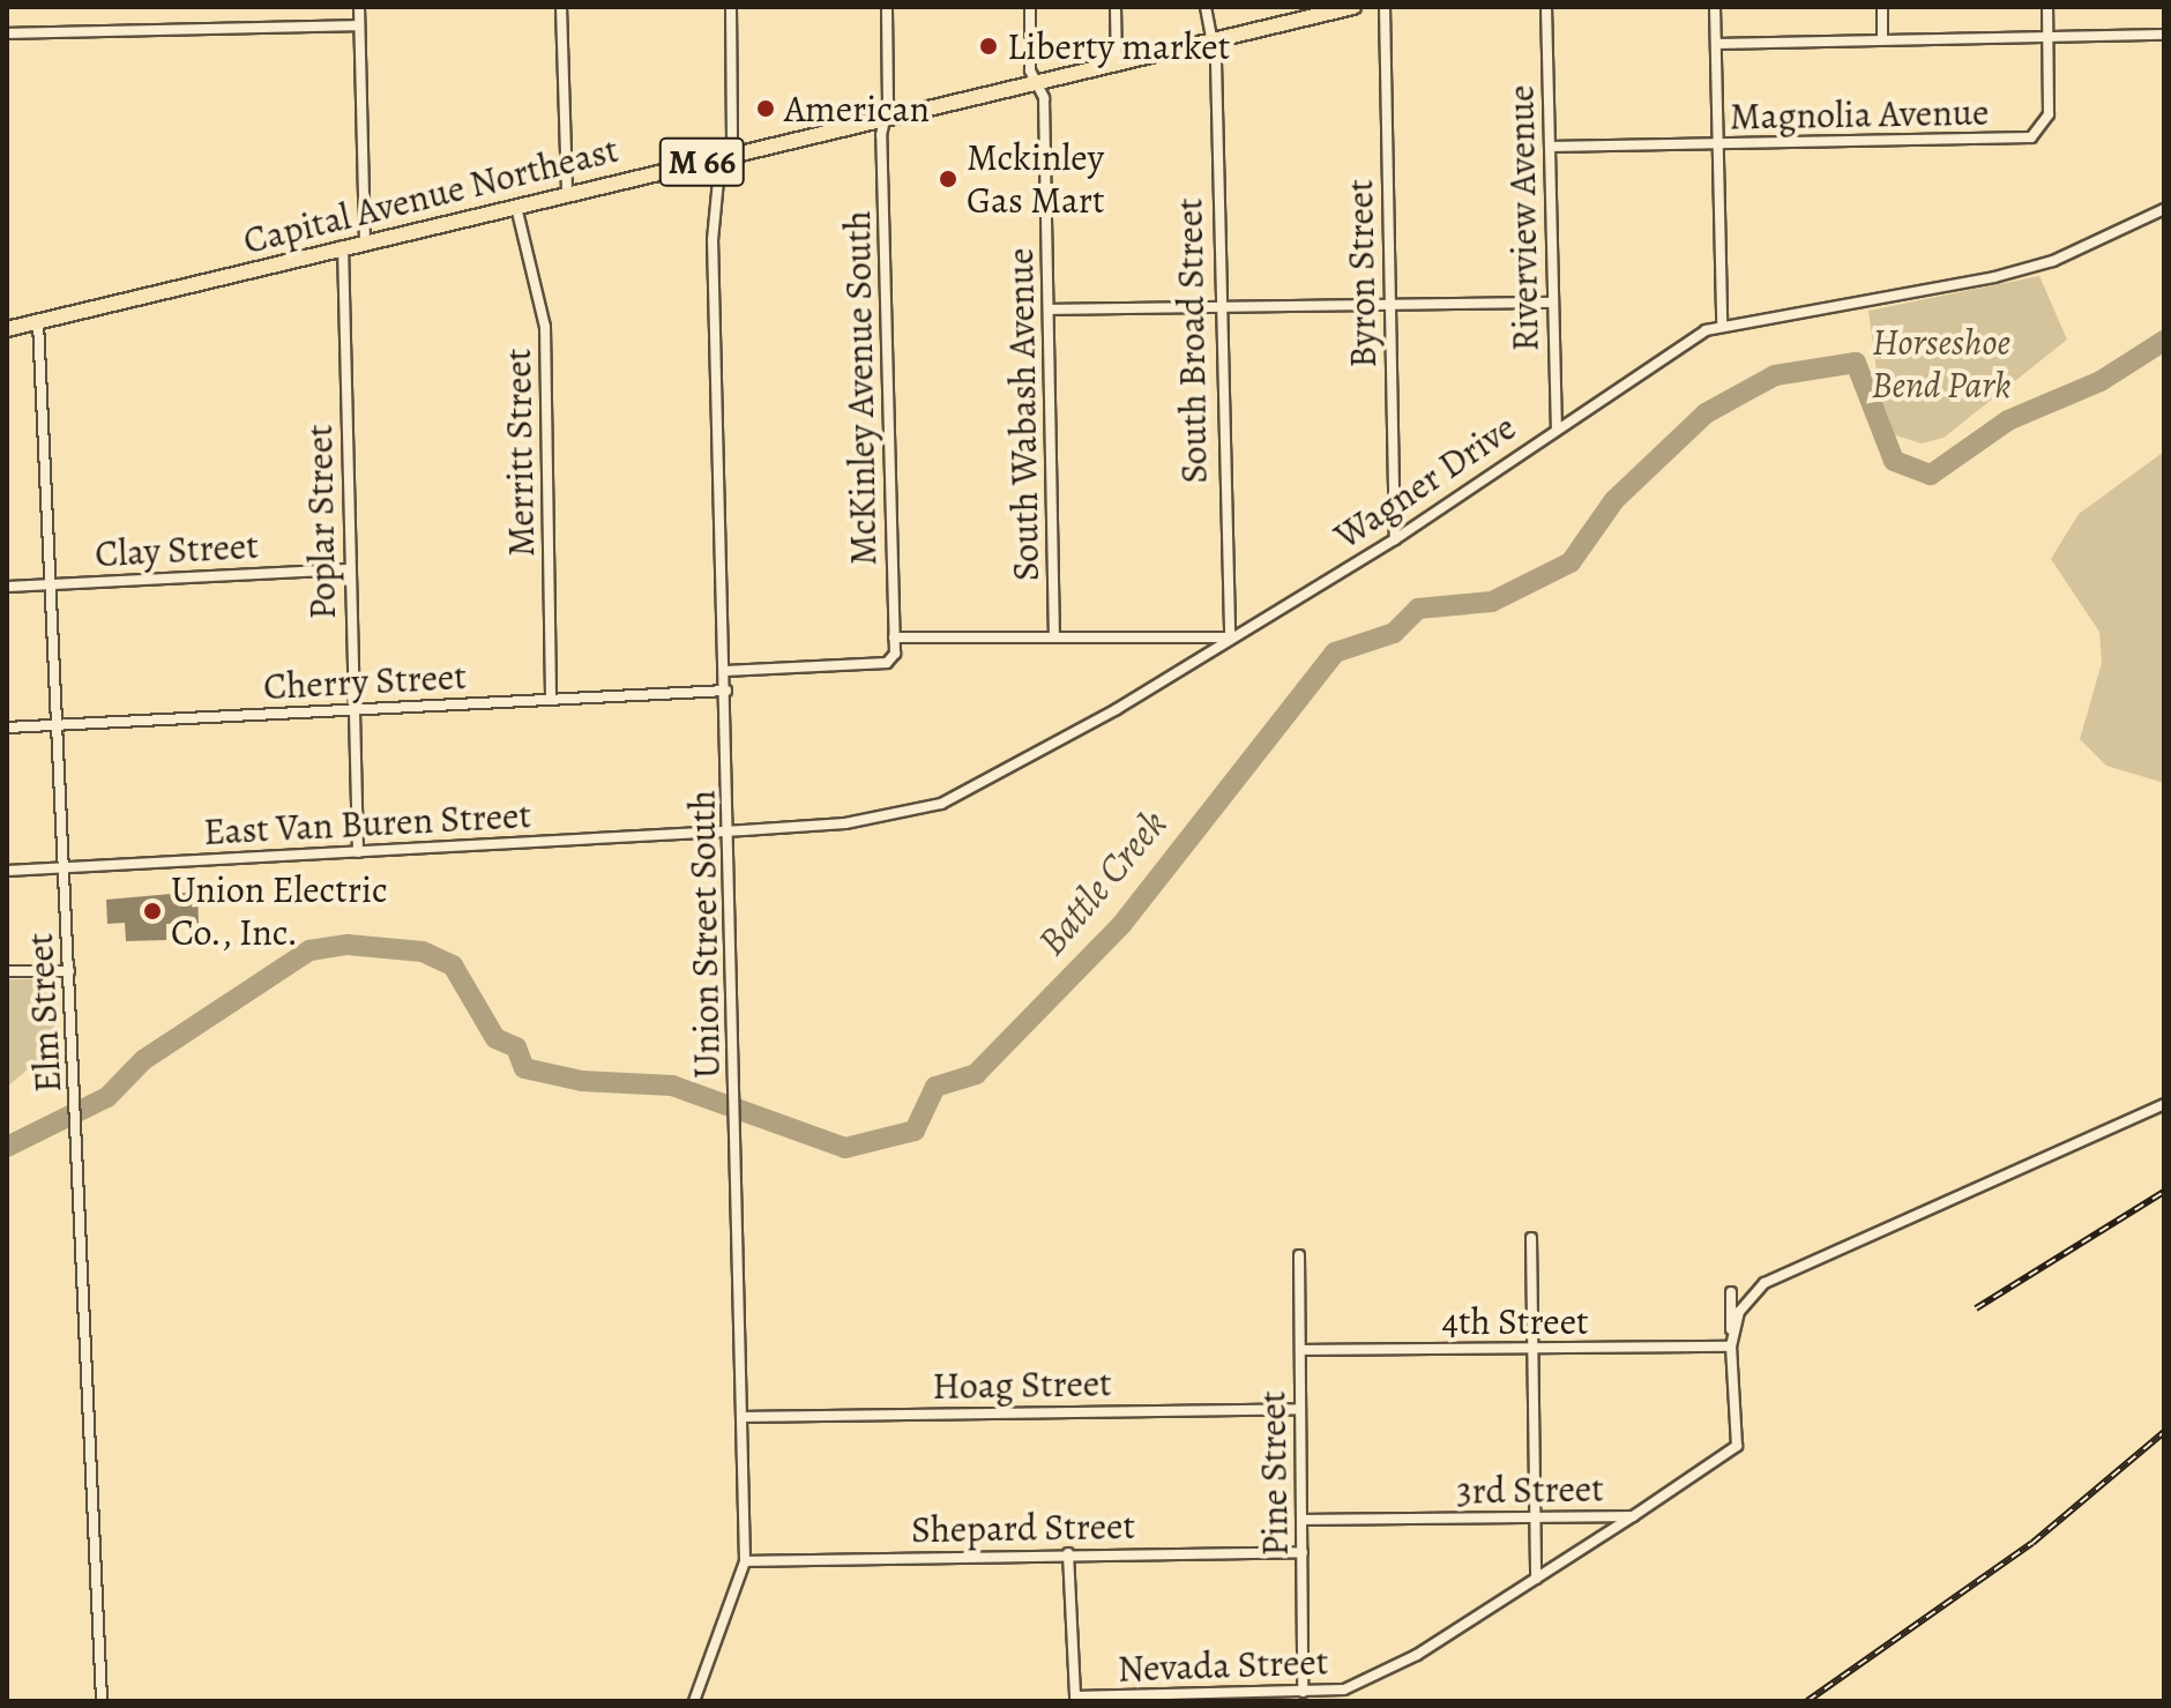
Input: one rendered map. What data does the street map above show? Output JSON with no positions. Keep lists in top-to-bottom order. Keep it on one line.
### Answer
{"streets":{"main road":["M 66","Capital Avenue Northeast"],"street":["Magnolia Avenue","Riverview Avenue","Byron Street","South Broad Street","McKinley Avenue South","South Wabash Avenue","Merritt Street","Wagner Drive","Poplar Street","Clay Street","Cherry Street","East Van Buren Street","Union Street South","Elm Street","4th Street","Hoag Street","Pine Street","3rd Street","Shepard Street","Nevada Street"]},"crossings":[["Magnolia Avenue","Riverview Avenue"],["Capital Avenue Northeast","South Broad Street"],["Capital Avenue Northeast","McKinley Avenue South"],["Capital Avenue Northeast","South Wabash Avenue"],["Capital Avenue Northeast","Merritt Street"],["Capital Avenue Northeast","Poplar Street"],["Capital Avenue Northeast","Union Street South"],["Capital Avenue Northeast","Elm Street"],["Riverview Avenue","Wagner Drive"],["Byron Street","Wagner Drive"],["South Broad Street","Wagner Drive"],["McKinley Avenue South","Union Street South"],["Merritt Street","Cherry Street"],["Wagner Drive","East Van Buren Street"],["Wagner Drive","Union Street South"],["Poplar Street","Clay Street"],["Poplar Street","Cherry Street"],["Poplar Street","East Van Buren Street"],["Clay Street","Elm Street"],["Cherry Street","Union Street South"],["Cherry Street","Elm Street"],["East Van Buren Street","Union Street South"],["East Van Buren Street","Elm Street"],["Union Street South","Hoag Street"],["Union Street South","Shepard Street"],["4th Street","Pine Street"],["4th Street","3rd Street"],["Hoag Street","Pine Street"],["Pine Street","3rd Street"],["Pine Street","Shepard Street"],["Pine Street","Nevada Street"],["3rd Street","Nevada Street"],["Shepard Street","Nevada Street"]],"water":["Battle Creek"],"parks":["Horseshoe Bend Park"],"places":["Liberty market","American","Mckinley Gas Mart","Union Electric Co., Inc."]}
